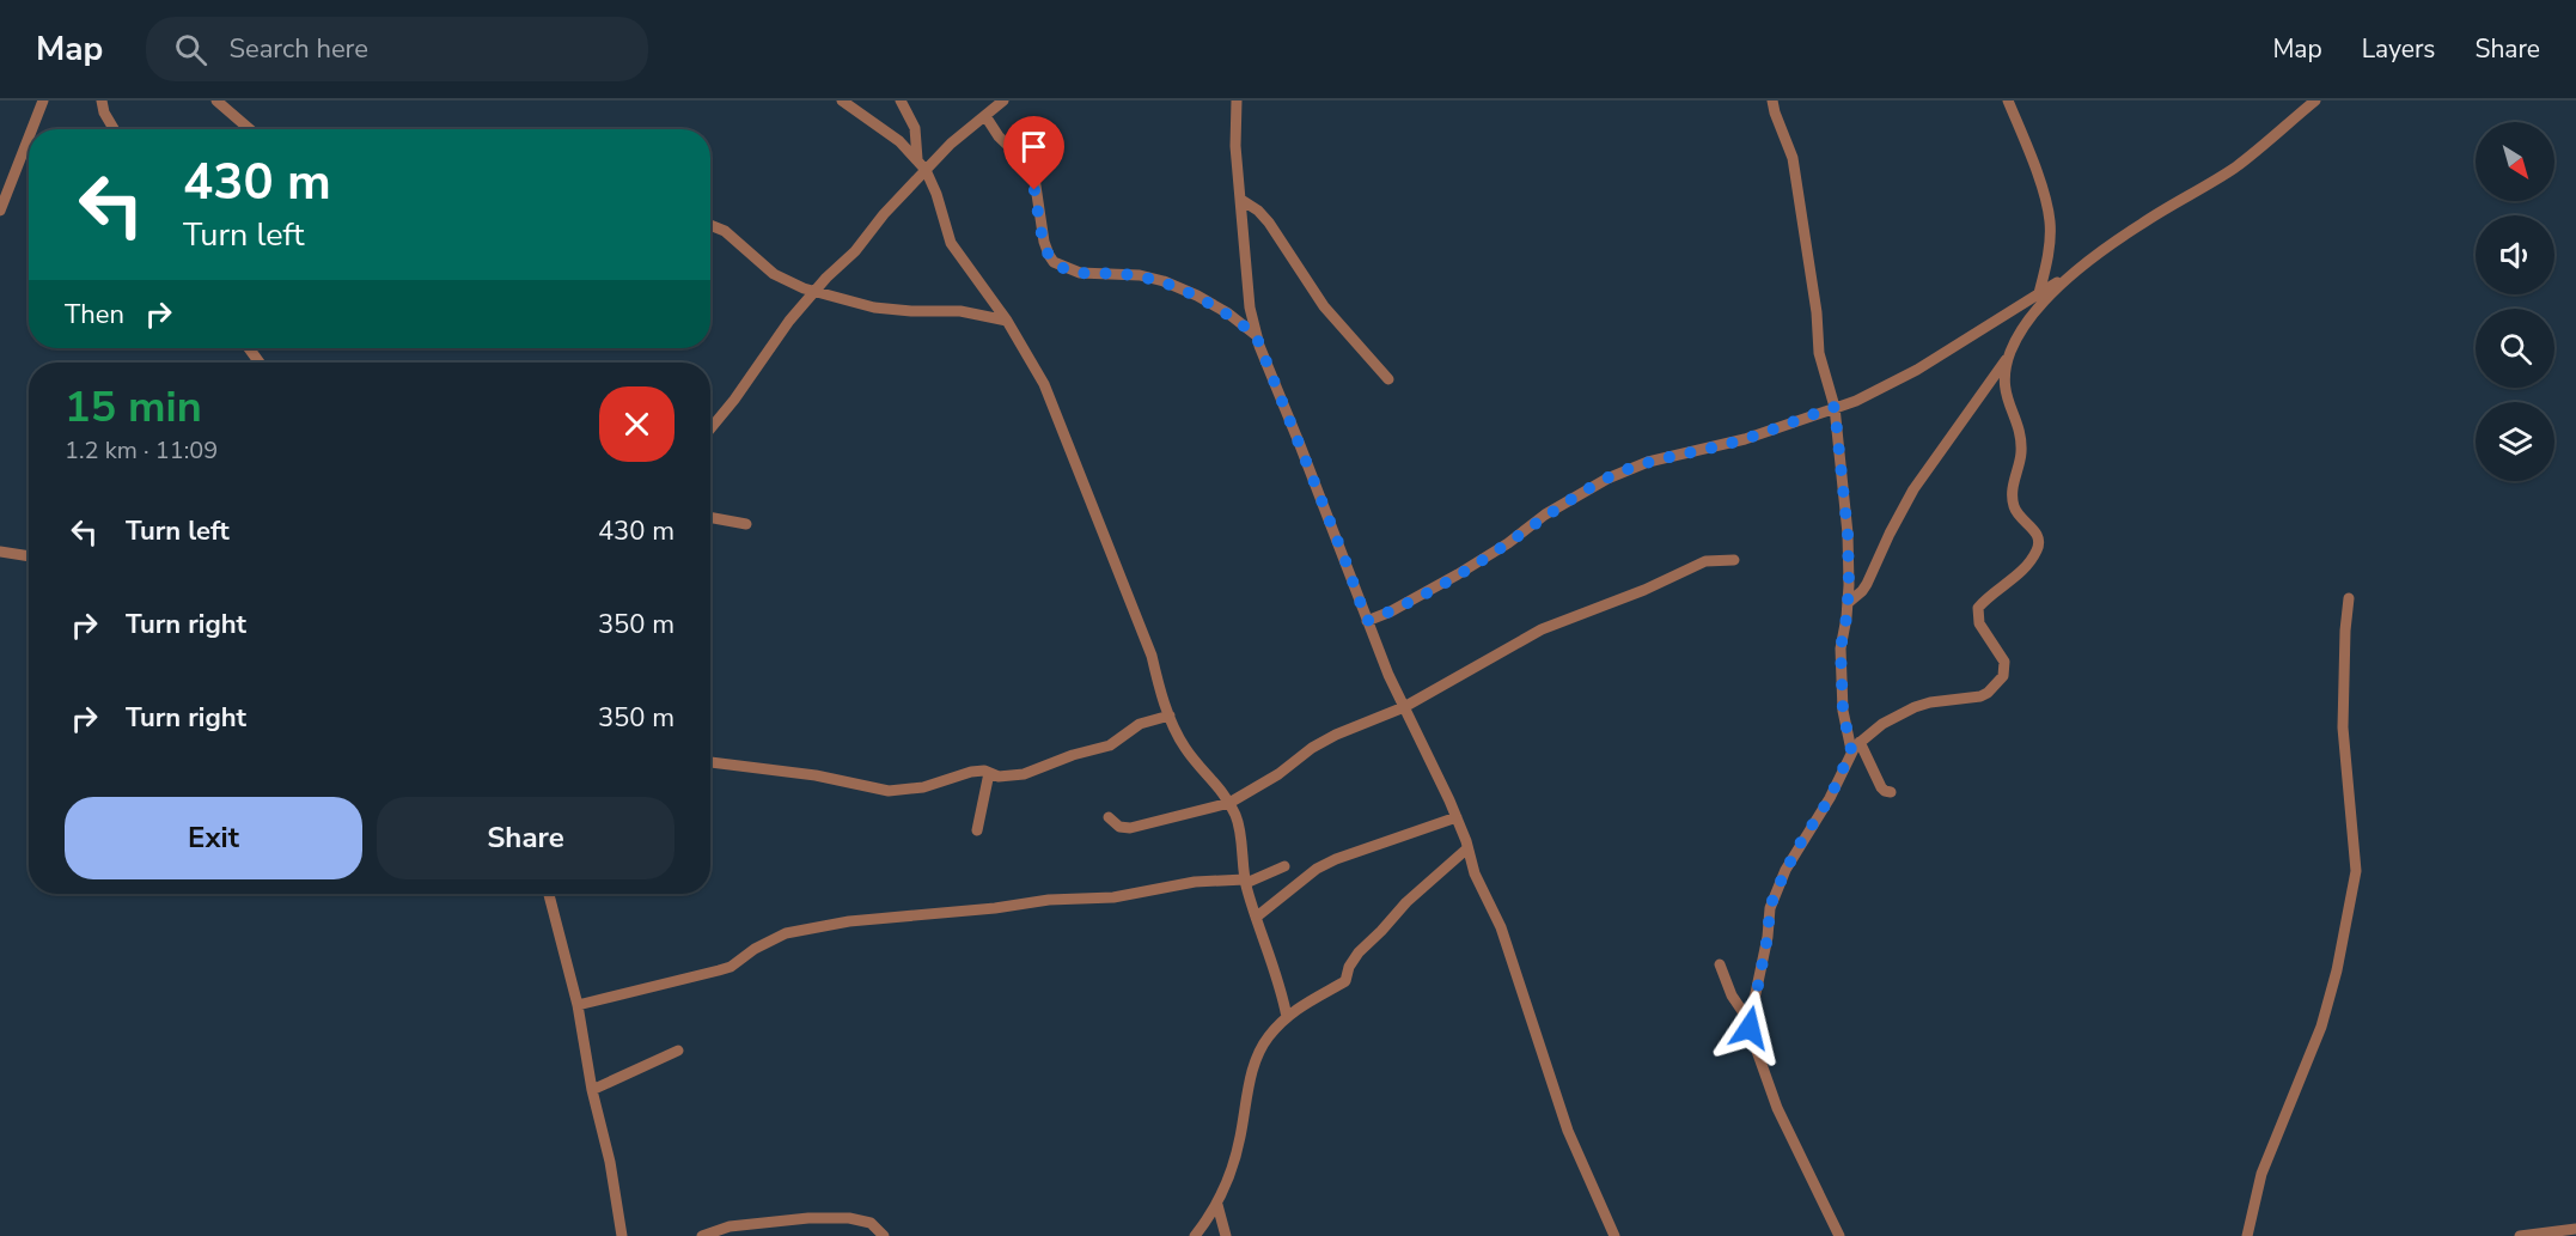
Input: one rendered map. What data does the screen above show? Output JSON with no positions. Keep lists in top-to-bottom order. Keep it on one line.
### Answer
{"north":"bottom right","page":{"header":"Map","search":"Search here","nav":["Map","Layers","Share"],"turn":["430 m","Turn left"],"then":"Then","heading":["15 min","1.2 km · 11:09"],"list":[{"name":"Turn left","value":"430 m"},{"name":"Turn right","value":"350 m"},{"name":"Turn right","value":"350 m"}],"buttons":["Exit","Share"]}}
